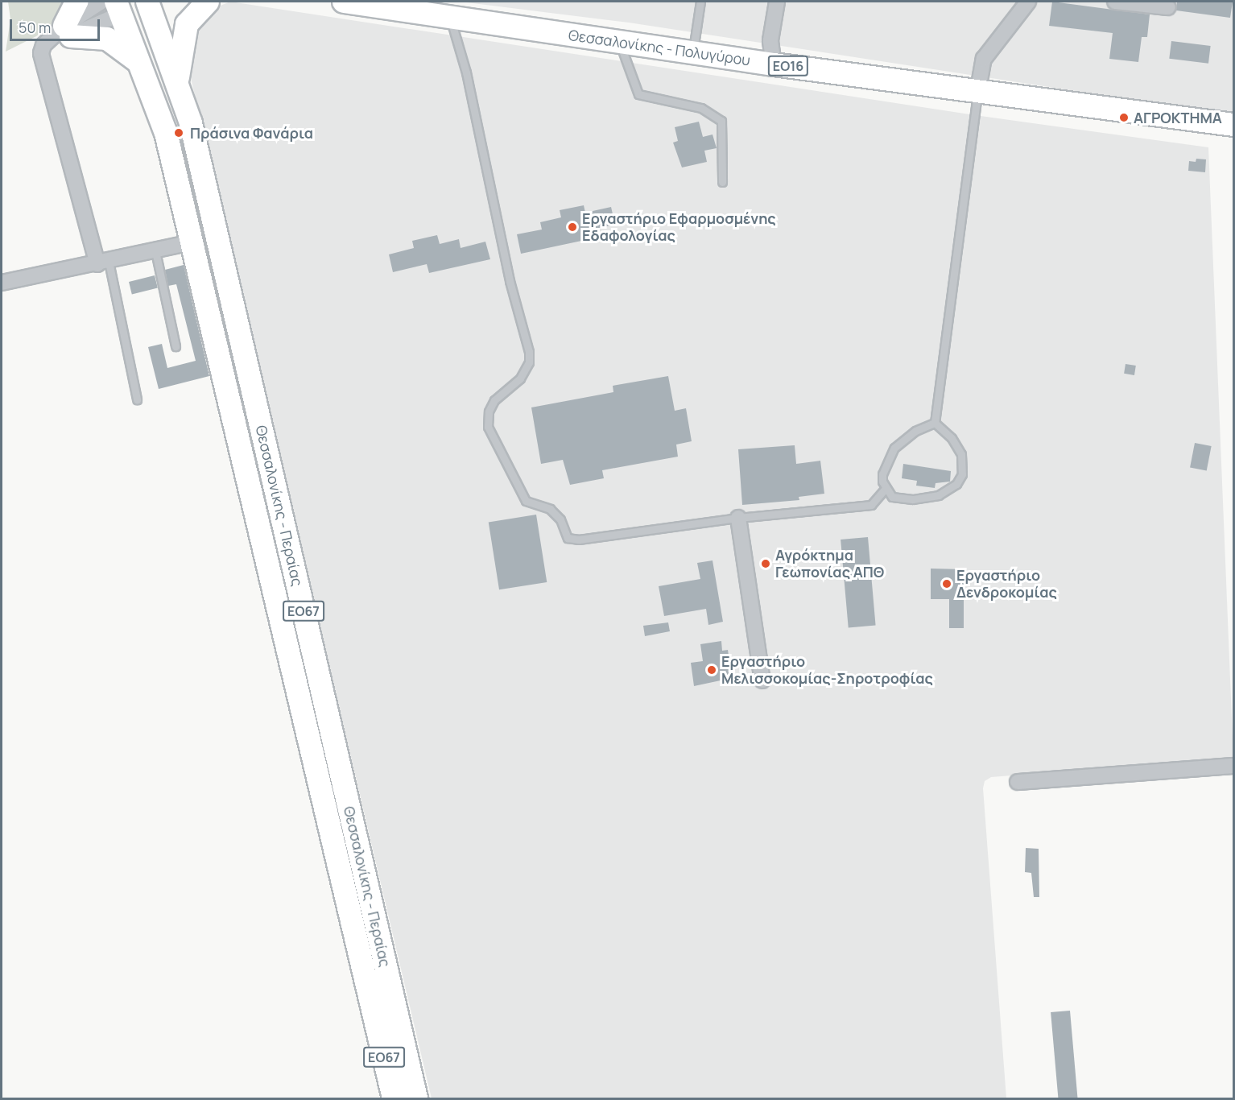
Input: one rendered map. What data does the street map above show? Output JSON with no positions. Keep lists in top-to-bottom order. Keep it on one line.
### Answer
{"streets":{"main road":["Θεσσαλονίκης - Πολυγύρου","ΕΟ16","Θεσσαλονίκης - Περαίας","ΕΟ67"]},"crossings":[["Θεσσαλονίκης - Περαίας","ΕΟ67"]],"places":["ΑΓΡΟΚΤΗΜΑ","Πράσινα Φανάρια","Εργαστήριο Εφαρμοσμένης Εδαφολογίας","Αγρόκτημα Γεωπονίας ΑΠΘ","Εργαστήριο Δενδροκομίας","Εργαστήριο Μελισσοκομίας-Σηροτροφίας"],"scale_bar":"50 m"}
